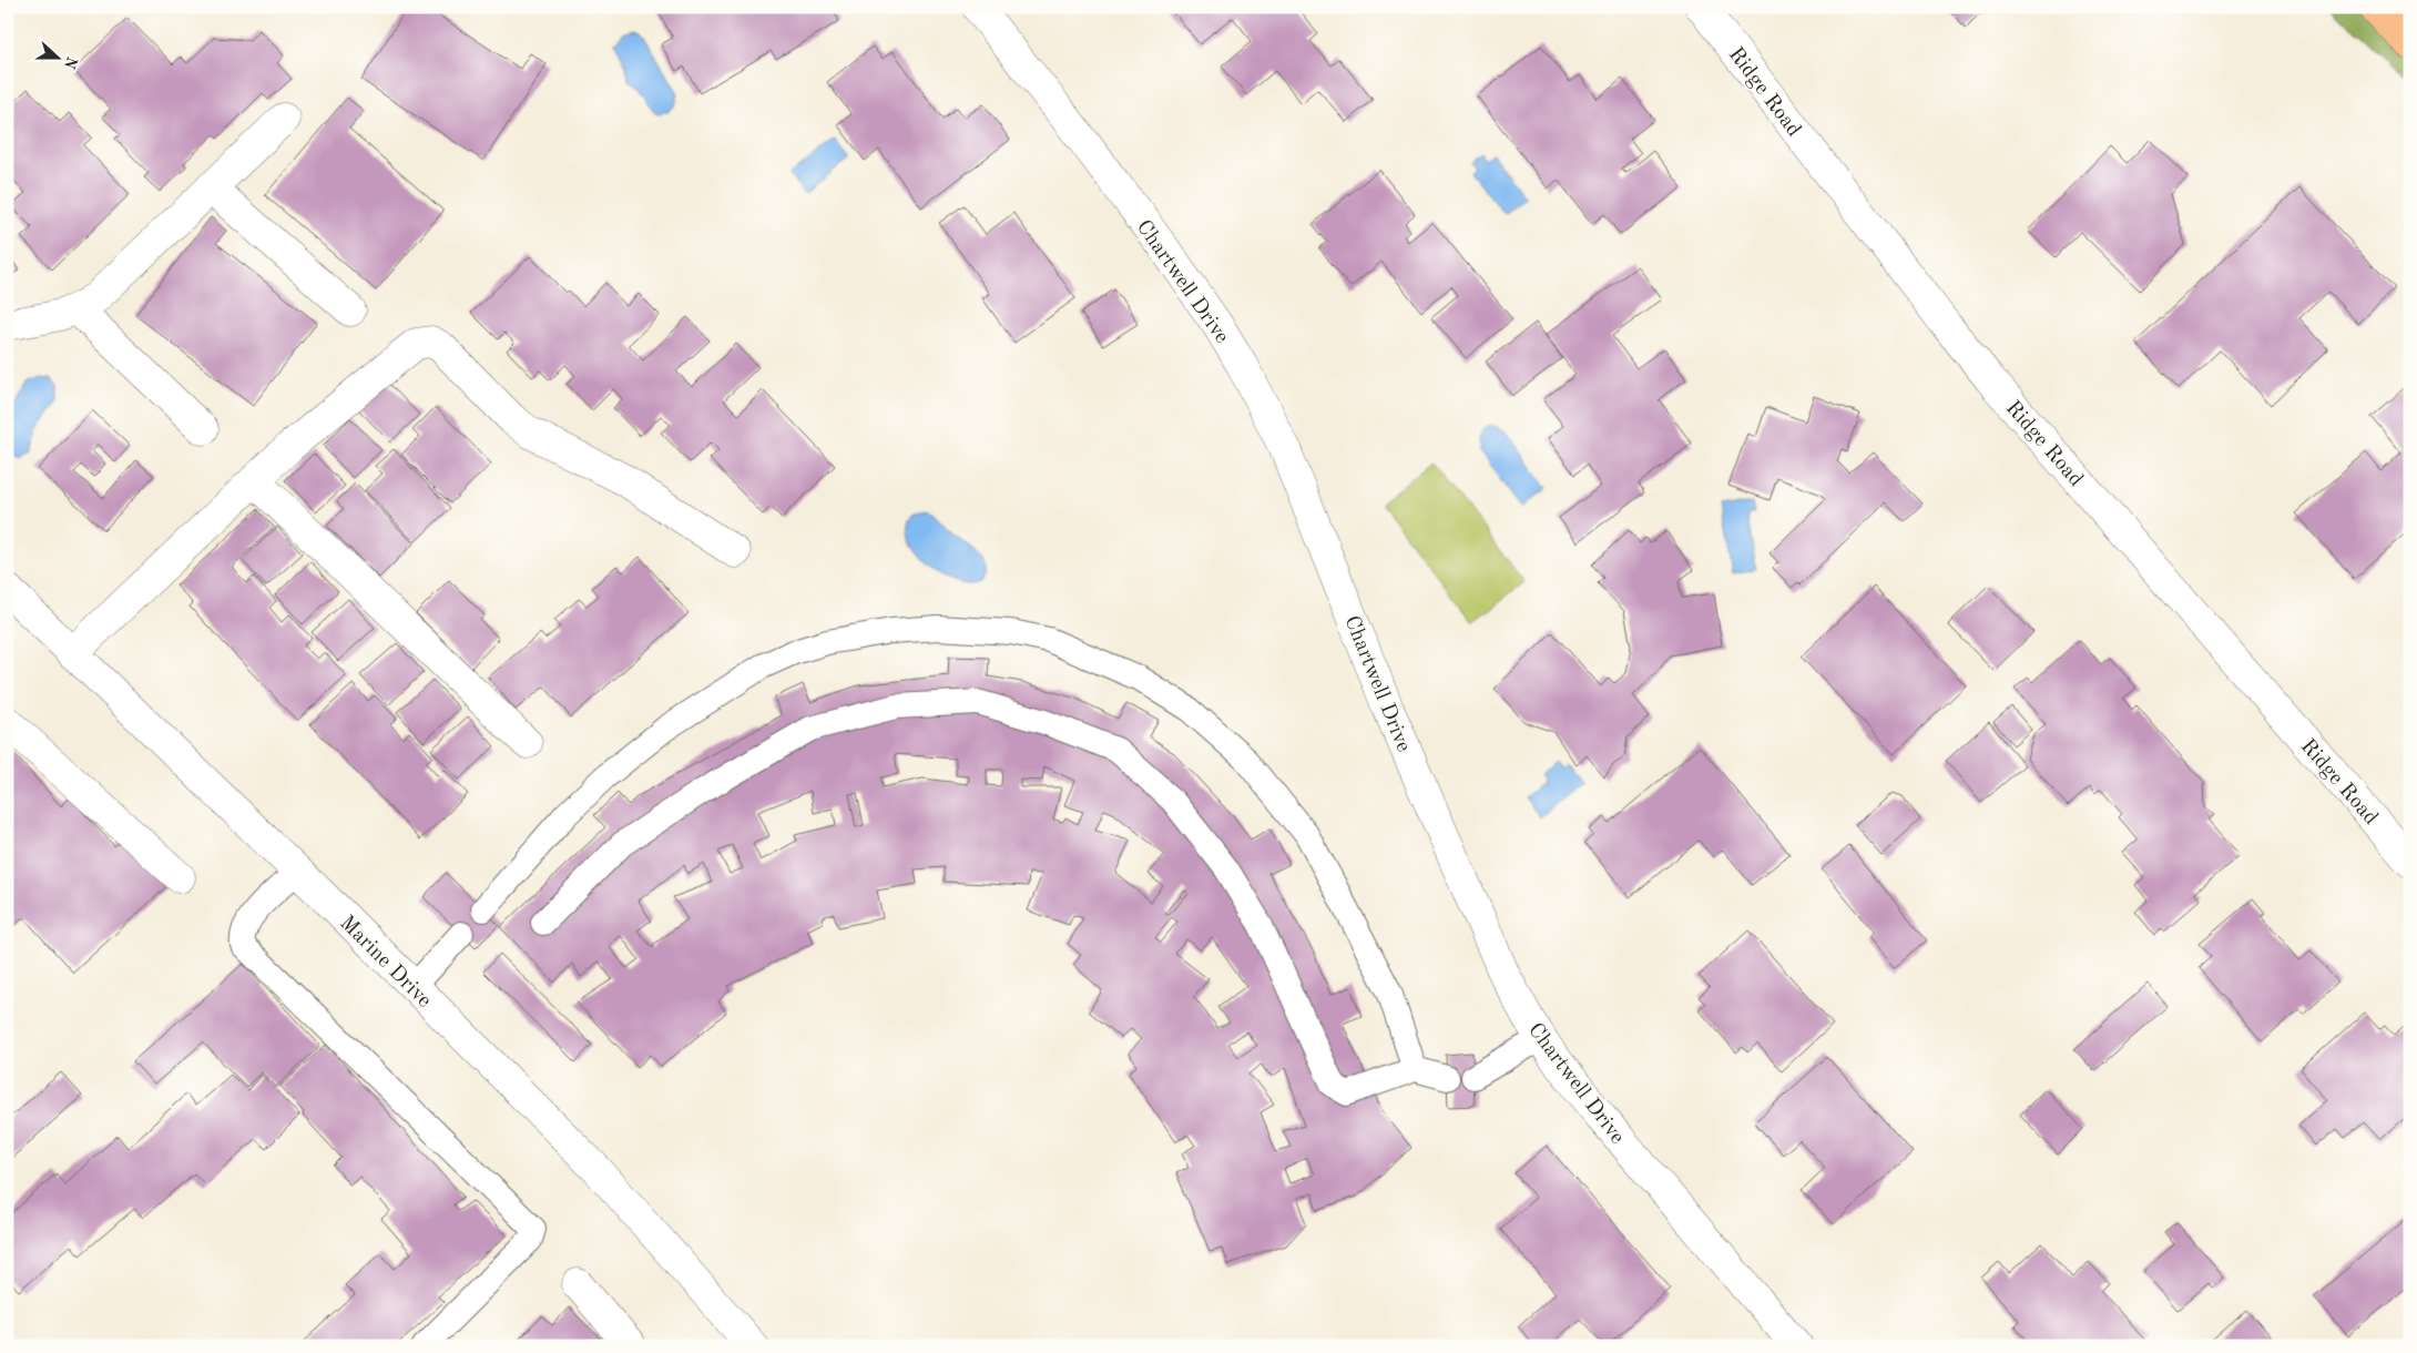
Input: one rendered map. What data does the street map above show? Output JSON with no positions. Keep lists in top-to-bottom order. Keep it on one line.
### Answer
{"streets":{"street":["Ridge Road","Chartwell Drive","Marine Drive"]},"north":"right"}
